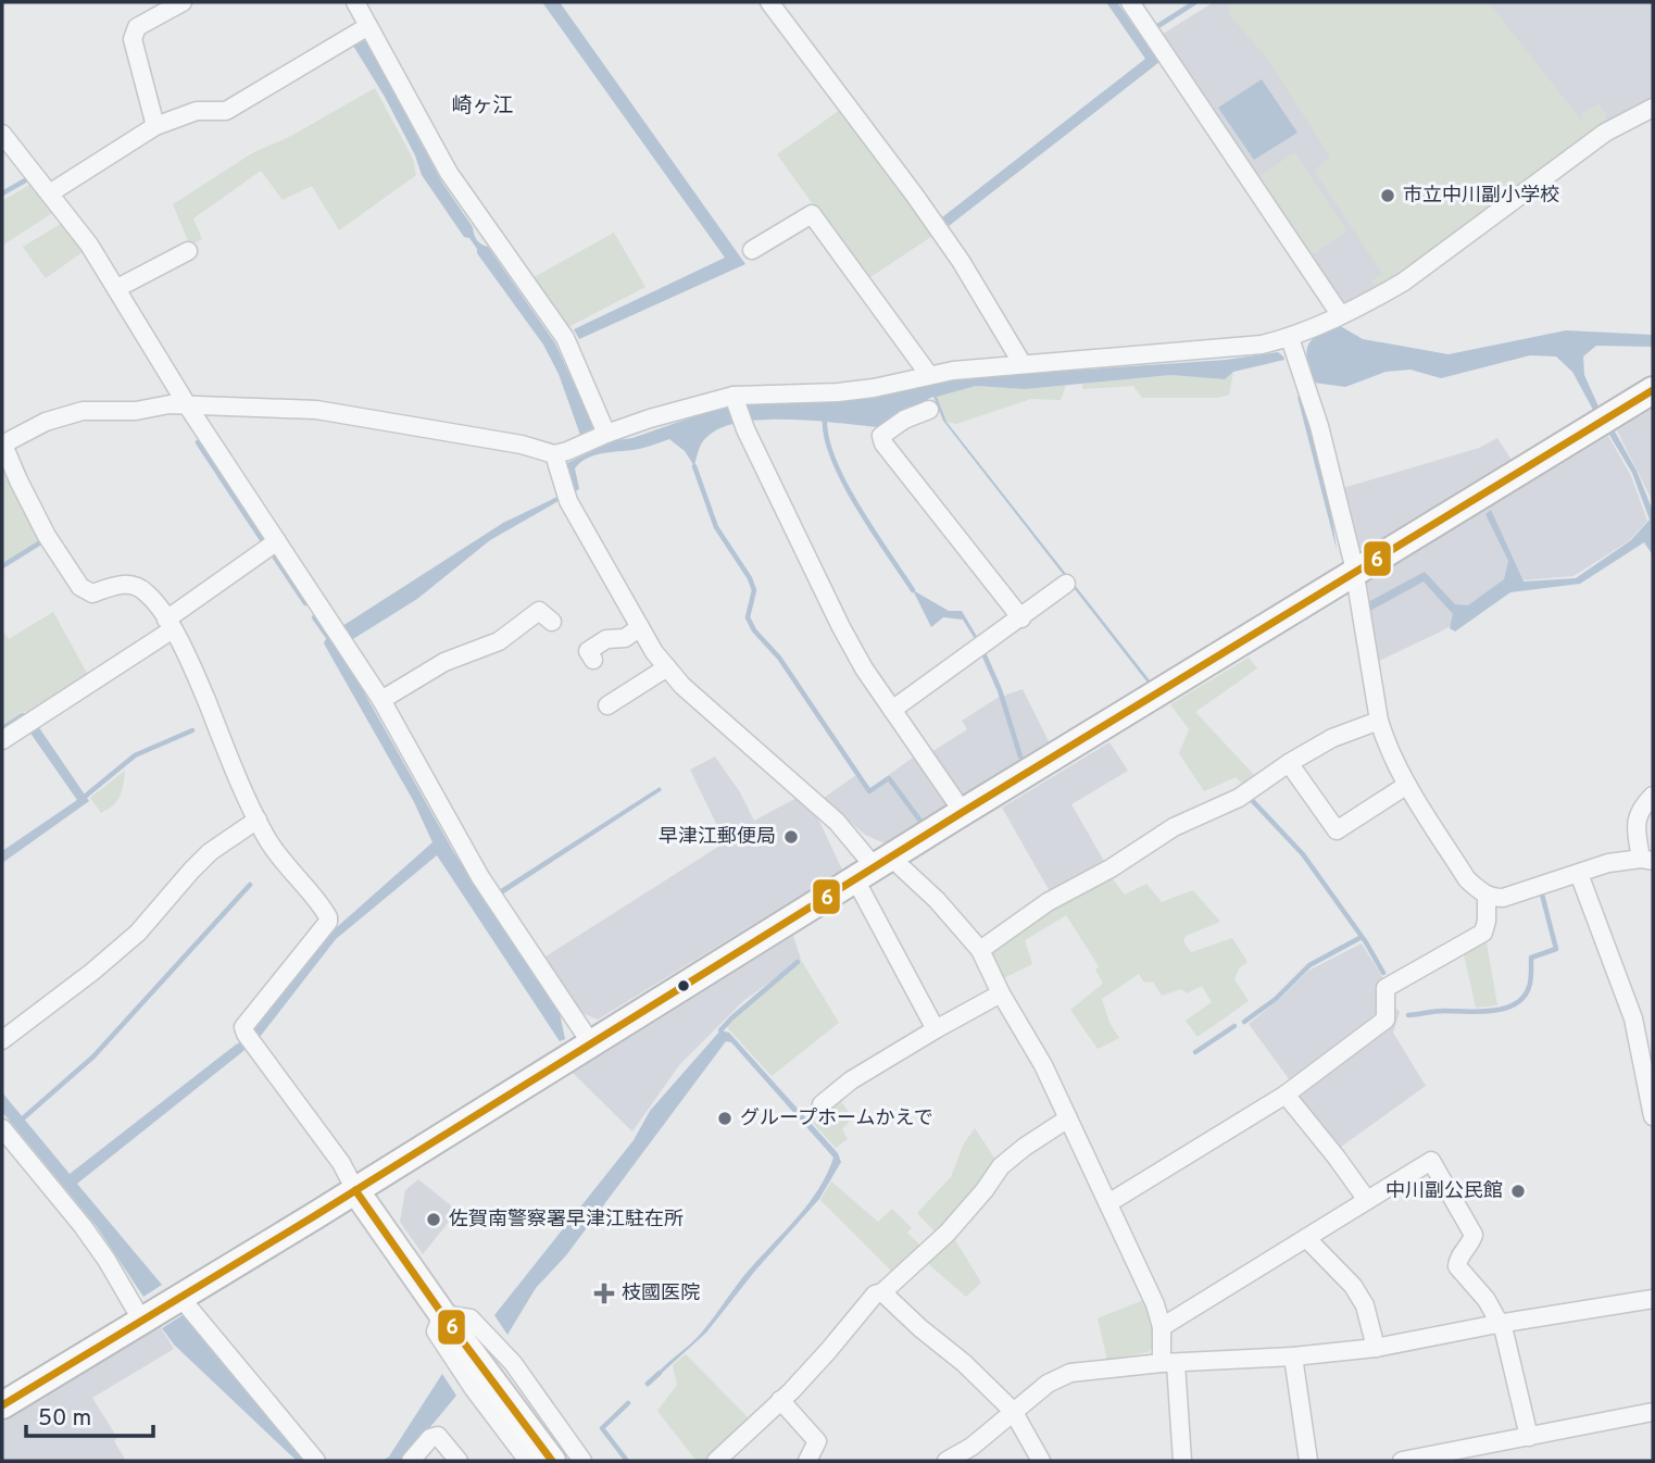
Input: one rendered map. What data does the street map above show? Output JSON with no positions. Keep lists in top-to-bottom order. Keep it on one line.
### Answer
{"districts":["崎ヶ江"],"places":{"other":["市立中川副小学校","早津江郵便局","グループホームかえで","中川副公民館","佐賀南警察署早津江駐在所"],"health":["枝國医院"]},"lines":["transit line 6"],"scale_bar":"50 m"}
